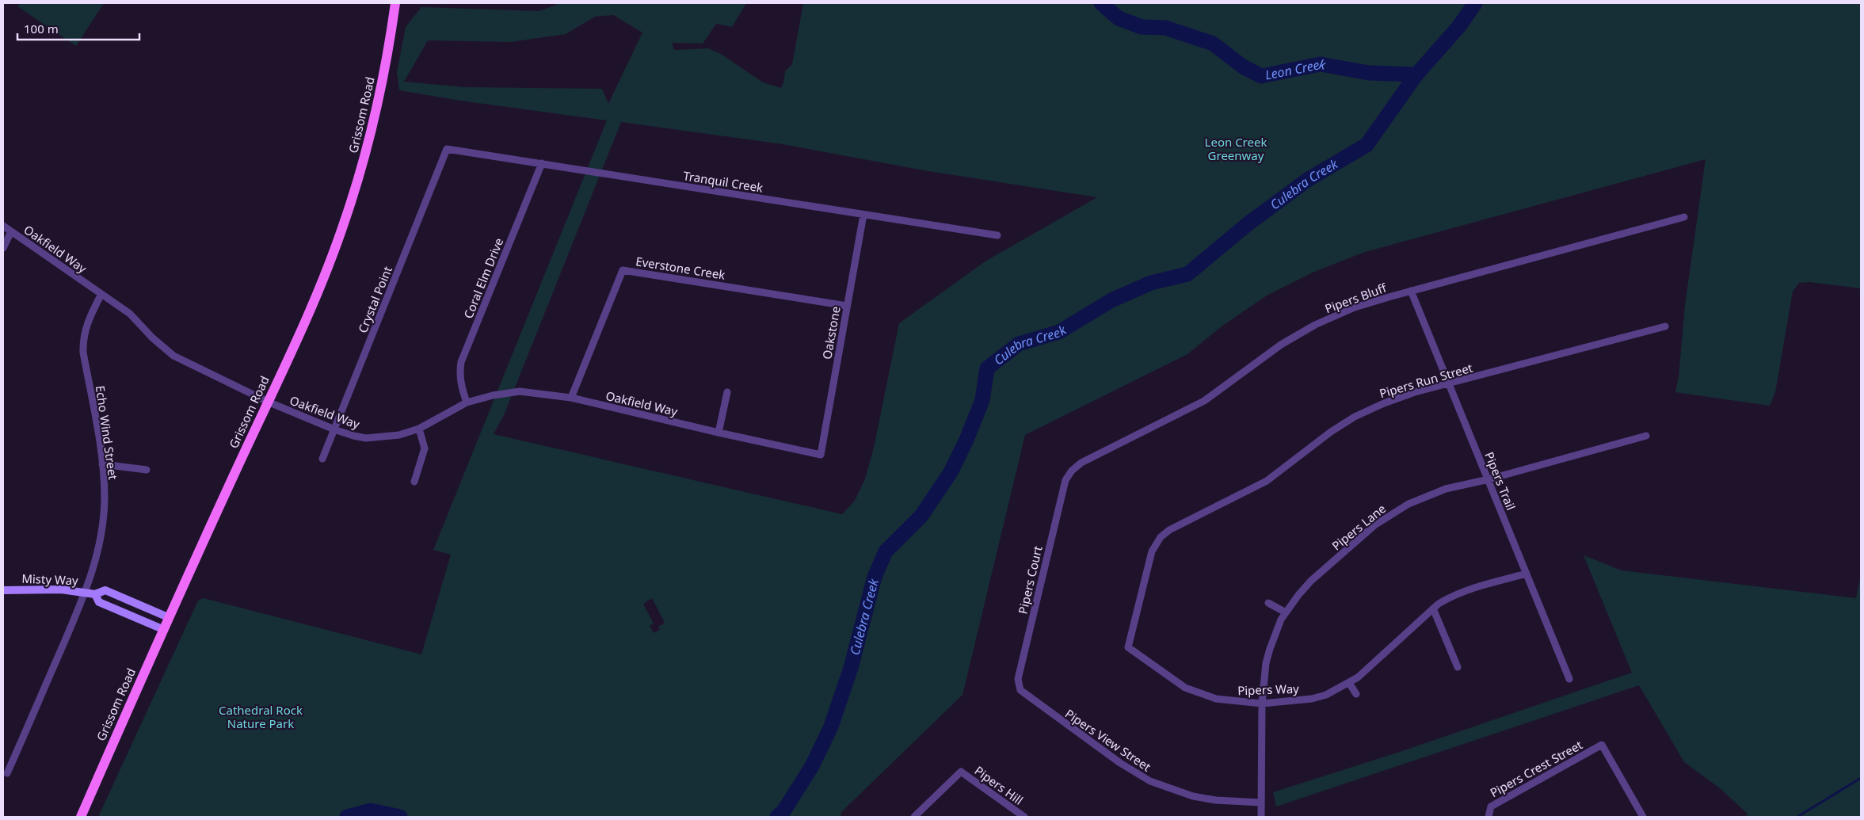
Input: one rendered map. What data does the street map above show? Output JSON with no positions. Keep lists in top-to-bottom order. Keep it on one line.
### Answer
{"streets":{"main road":["Grissom Road"],"street":["Tranquil Creek","Oakfield Way","Everstone Creek","Coral Elm Drive","Pipers Bluff","Crystal Point","Oakstone","Pipers Run Street","Echo Wind Street","Pipers Trail","Pipers Lane","Misty Way","Pipers Court","Pipers Way","Pipers View Street","Pipers Crest Street","Pipers Hill"]},"crossings":[["Grissom Road","Oakfield Way"],["Grissom Road","Misty Way"],["Tranquil Creek","Coral Elm Drive"],["Tranquil Creek","Crystal Point"],["Tranquil Creek","Oakstone"],["Oakfield Way","Everstone Creek"],["Oakfield Way","Coral Elm Drive"],["Oakfield Way","Crystal Point"],["Oakfield Way","Oakstone"],["Oakfield Way","Echo Wind Street"],["Everstone Creek","Oakstone"],["Pipers Bluff","Pipers Trail"],["Pipers Bluff","Pipers Court"],["Pipers Run Street","Pipers Trail"],["Pipers Run Street","Pipers Way"],["Echo Wind Street","Misty Way"],["Pipers Trail","Pipers Lane"],["Pipers Trail","Pipers Way"],["Pipers Lane","Pipers Way"],["Pipers Lane","Pipers View Street"],["Pipers Court","Pipers View Street"]],"water":["Leon Creek","Culebra Creek"],"parks":["Leon Creek Greenway","Cathedral Rock Nature Park"],"scale_bar":"100 m"}
